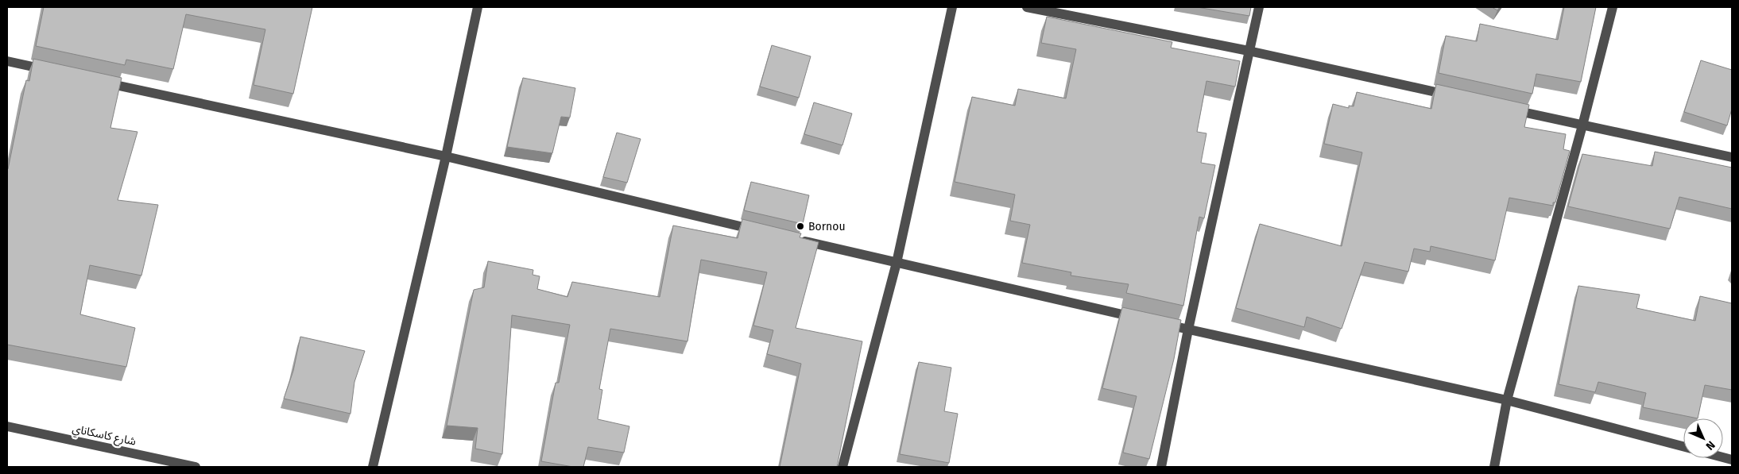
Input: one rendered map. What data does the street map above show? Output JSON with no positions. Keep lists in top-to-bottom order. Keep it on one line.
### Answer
{"streets":{"street":["شارع كاسكاناي"]},"places":["Bornou"],"north":"bottom right"}
